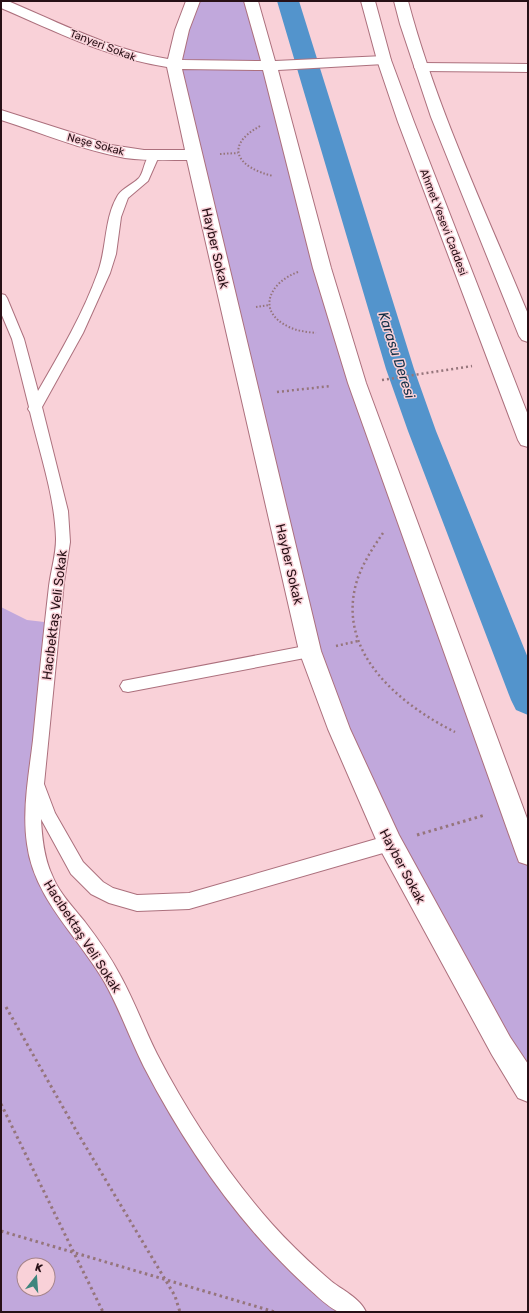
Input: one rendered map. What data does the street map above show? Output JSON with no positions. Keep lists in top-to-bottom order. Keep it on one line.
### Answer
{"streets":{"main road":["Tanyeri Sokak","Neşe Sokak","Ahmet Yesevi Caddesi","Hayber Sokak"],"lane":["Hacıbektaş Veli Sokak"]},"crossings":[["Tanyeri Sokak","Ahmet Yesevi Caddesi"],["Tanyeri Sokak","Hayber Sokak"],["Neşe Sokak","Hayber Sokak"]],"water":["Karasu Deresi"],"north":"top"}
